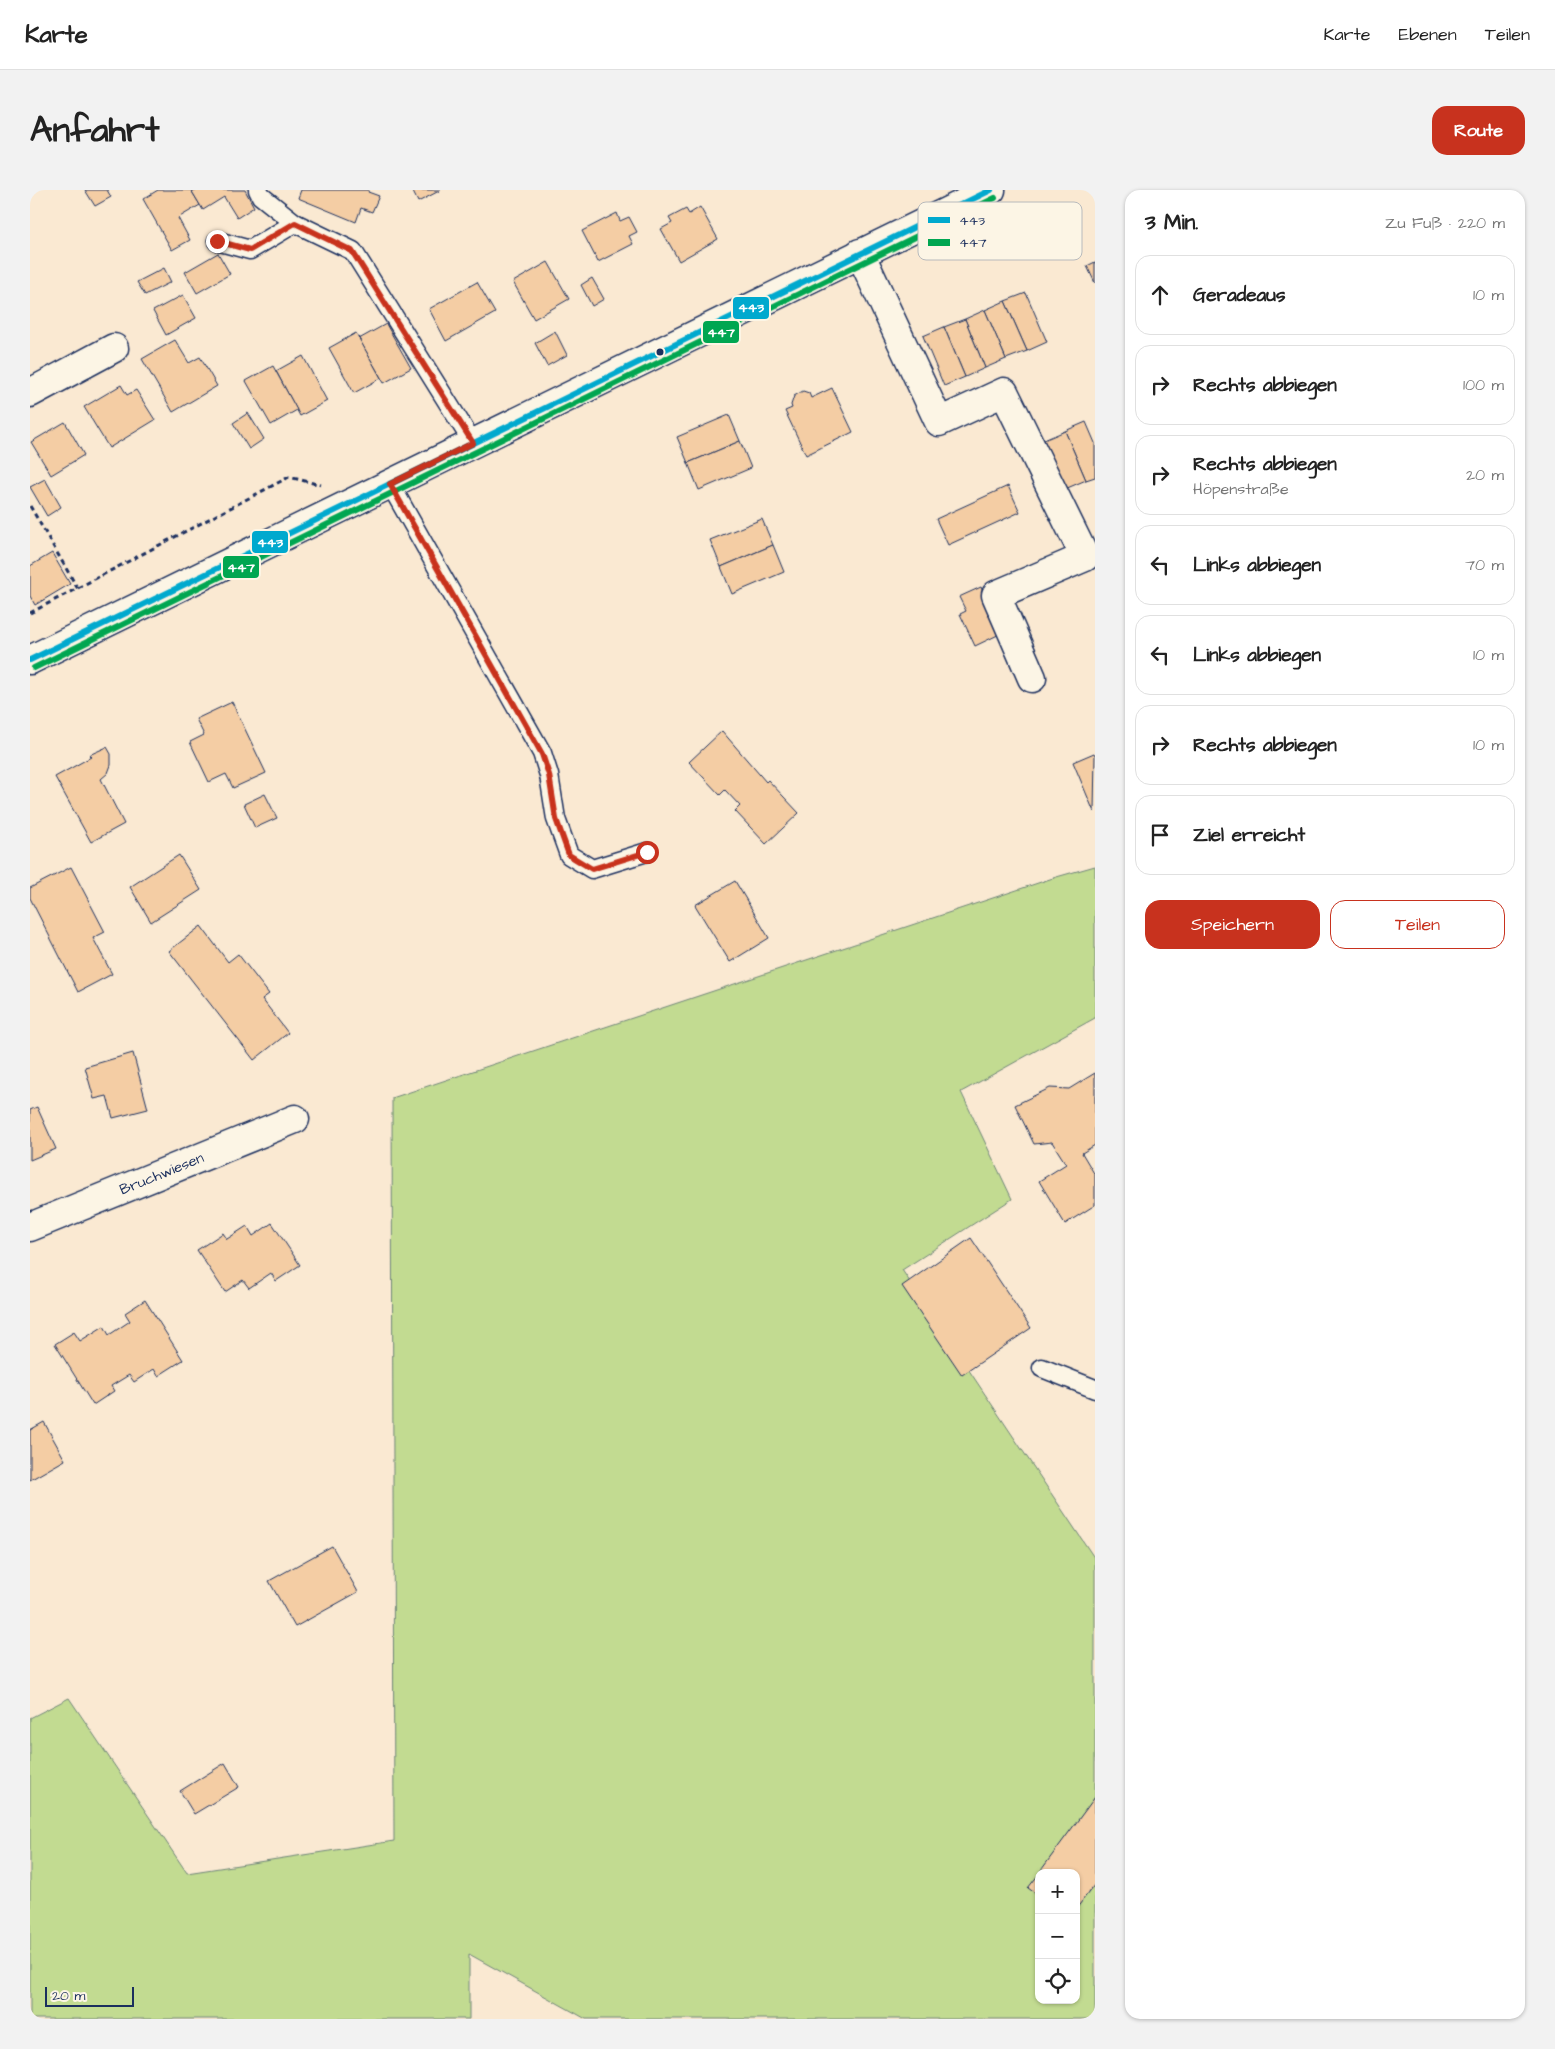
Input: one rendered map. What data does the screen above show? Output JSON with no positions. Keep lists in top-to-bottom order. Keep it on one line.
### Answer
{"streets":{"main road":["Bruchwiesen"]},"lines":["transit line 443","transit line 447"],"legend":["443","447"],"scale_bar":"20 m","page":{"header":"Karte","nav":["Karte","Ebenen","Teilen"],"title":"Anfahrt","buttons":["Route",["Speichern","Teilen"]],"heading":["3 Min.","Zu Fuß · 220 m"],"list":[["Geradeaus","10 m"],["Rechts abbiegen","100 m"],["Rechts abbiegen","Höpenstraße","20 m"],["Links abbiegen","70 m"],["Links abbiegen","10 m"],["Rechts abbiegen","10 m"],"Ziel erreicht"],"map_buttons":["+","−"],"scale":"20 m"}}
